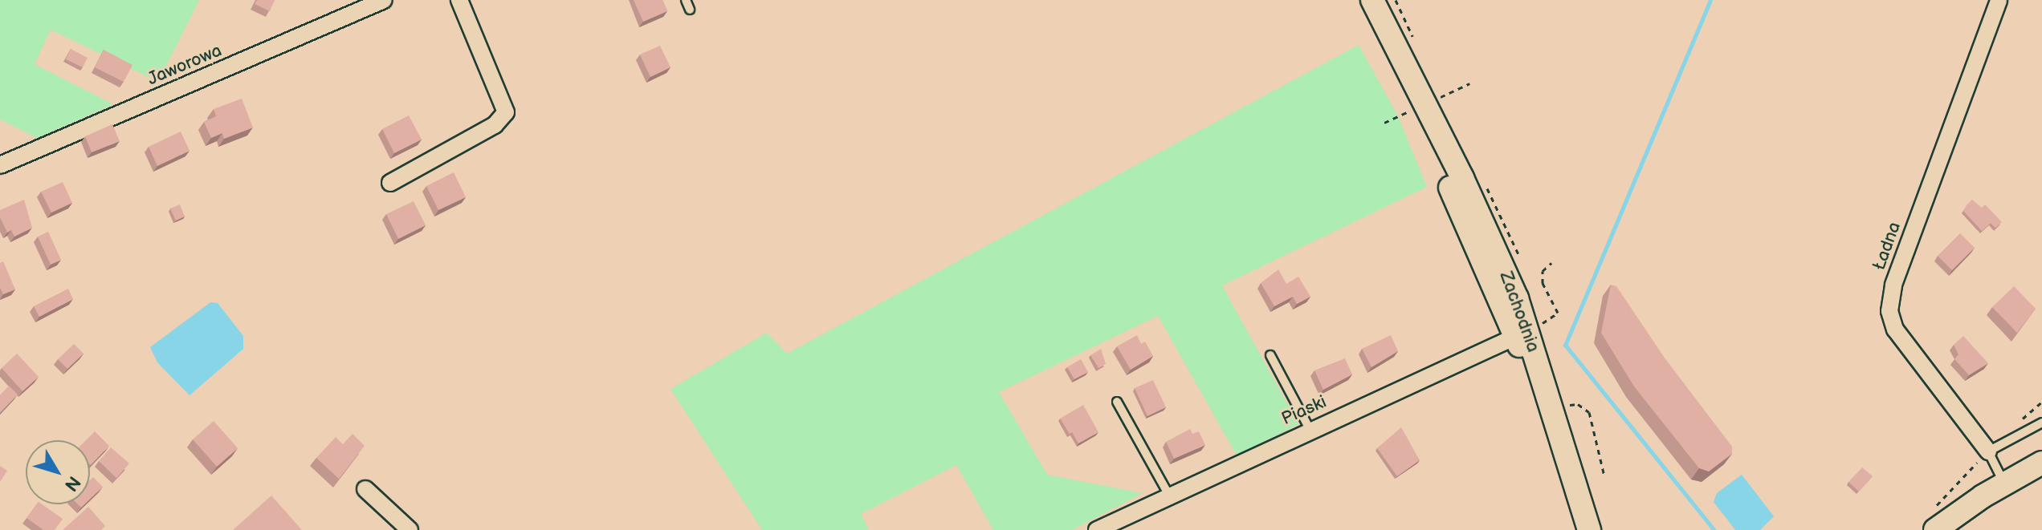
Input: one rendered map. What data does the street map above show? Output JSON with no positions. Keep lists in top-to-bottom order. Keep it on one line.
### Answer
{"streets":{"main road":["Zachodnia"],"street":["Jaworowa","Ładna","Piaski"]},"crossings":[["Zachodnia","Piaski"]],"north":"bottom right"}
